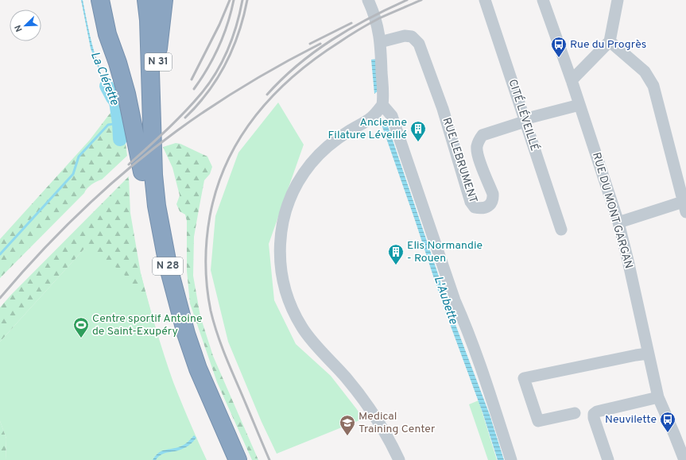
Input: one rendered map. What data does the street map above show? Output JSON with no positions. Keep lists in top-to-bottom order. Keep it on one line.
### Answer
{"streets":{"highway":["N 31","N 28"],"street":["CITÉ LÉVEILLÉ","RUE LEBRUMENT","RUE DU MONT GARGAN"]},"crossings":[["N 31","N 28"],["CITÉ LÉVEILLÉ","RUE LEBRUMENT"],["RUE LEBRUMENT","RUE DU MONT GARGAN"]],"water":["La Clérette","L'Aubette"],"places":{"bus stop":["Rue du Progrès","Neuvilette"],"building":["Ancienne Filature Léveillé","Elis Normandie - Rouen"],"sports":["Centre sportif Antoine de Saint-Exupéry"],"school or university":["Medical Training Center"]},"north":"bottom left"}
